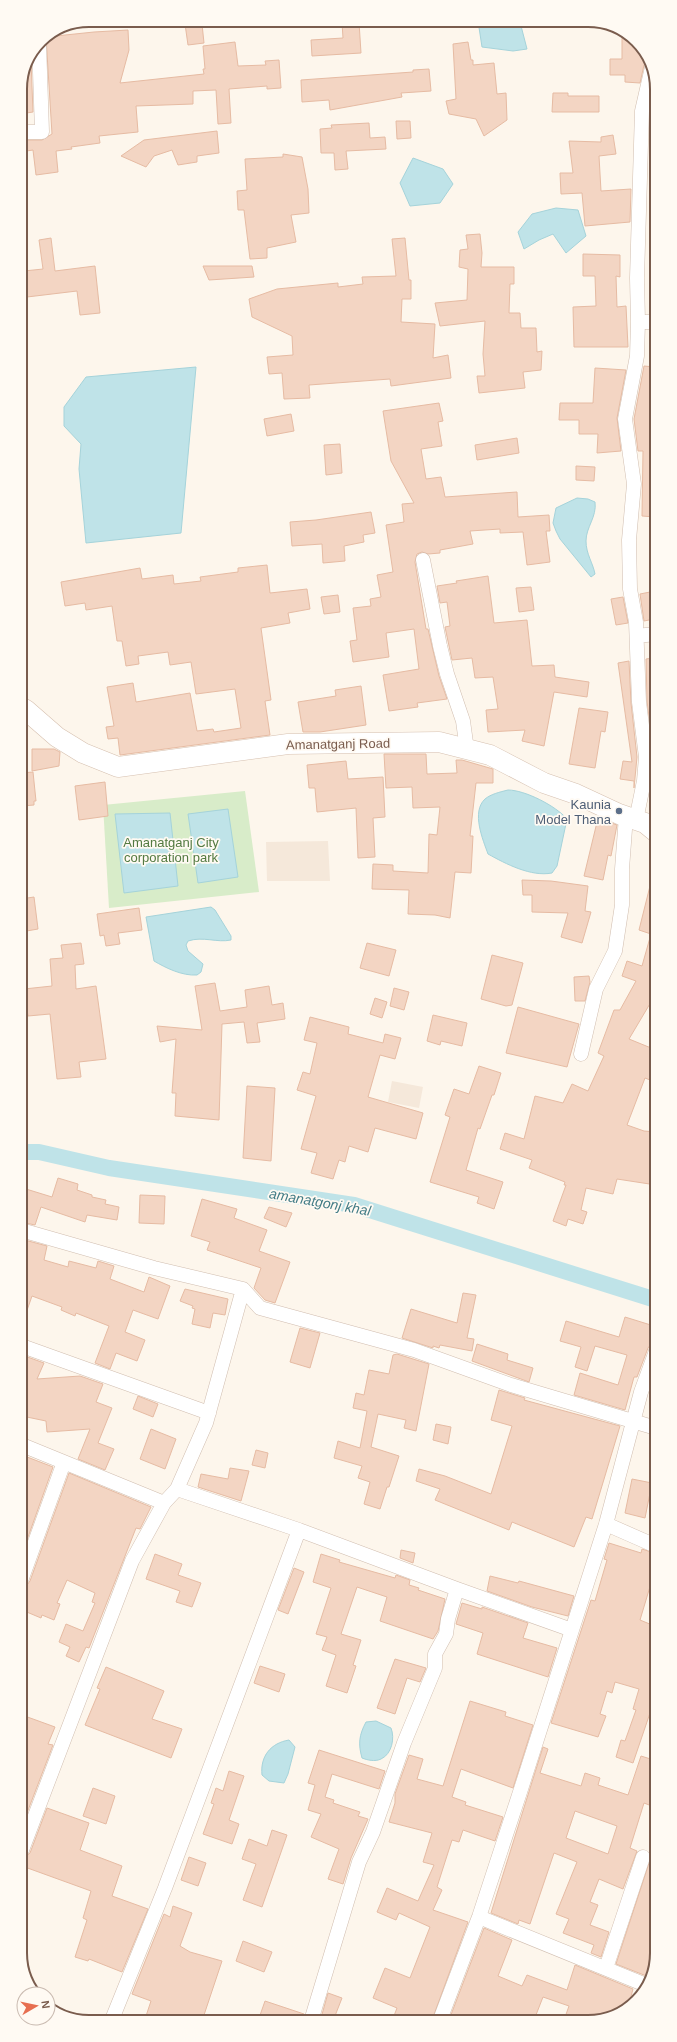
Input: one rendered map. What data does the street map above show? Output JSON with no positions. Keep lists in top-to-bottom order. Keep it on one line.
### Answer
{"streets":{"main road":["Amanatganj Road"]},"water":["amanatgonj khal"],"parks":["Amanatganj City corporation park"],"places":["Kaunia Model Thana"],"north":"right"}
